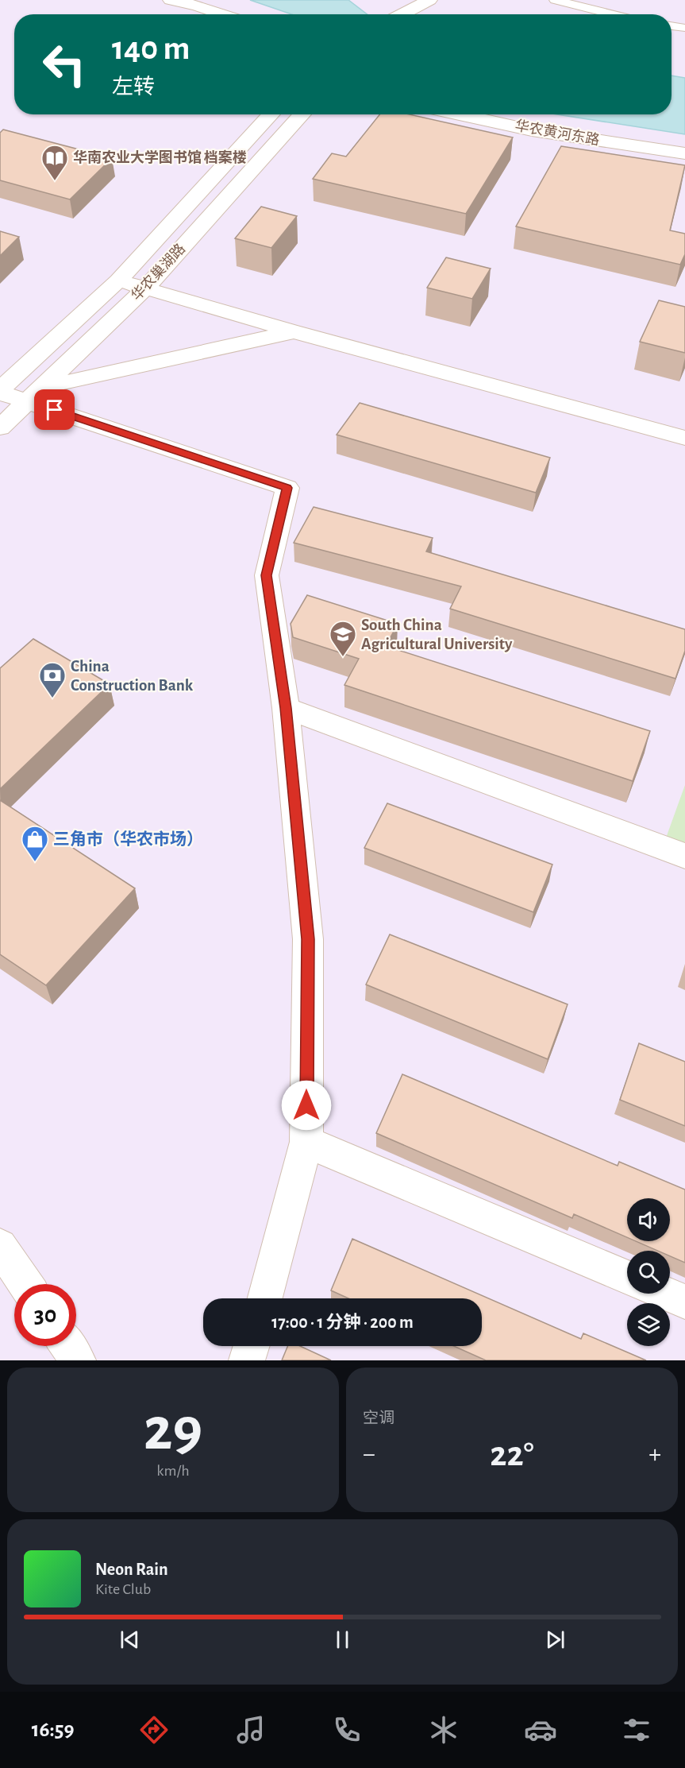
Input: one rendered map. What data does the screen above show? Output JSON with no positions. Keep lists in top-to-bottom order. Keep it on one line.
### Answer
{"streets":{"street":["华农黄河东路","华农巢湖路"]},"places":{"library":["华南农业大学图书馆 档案楼"],"school or university":["South China Agricultural University"],"bank":["China Construction Bank"],"shop":["三角市（华农市场）"]},"page":{"turn":["140 m","左转"],"limit":"30","trip":"17:00 · 1 分钟 · 200 m","tile":[["29","km/h"],"空调"],"heat":["−","22°","+"],"song":["Neon Rain","Kite Club"],"tabs":"16:59"}}
